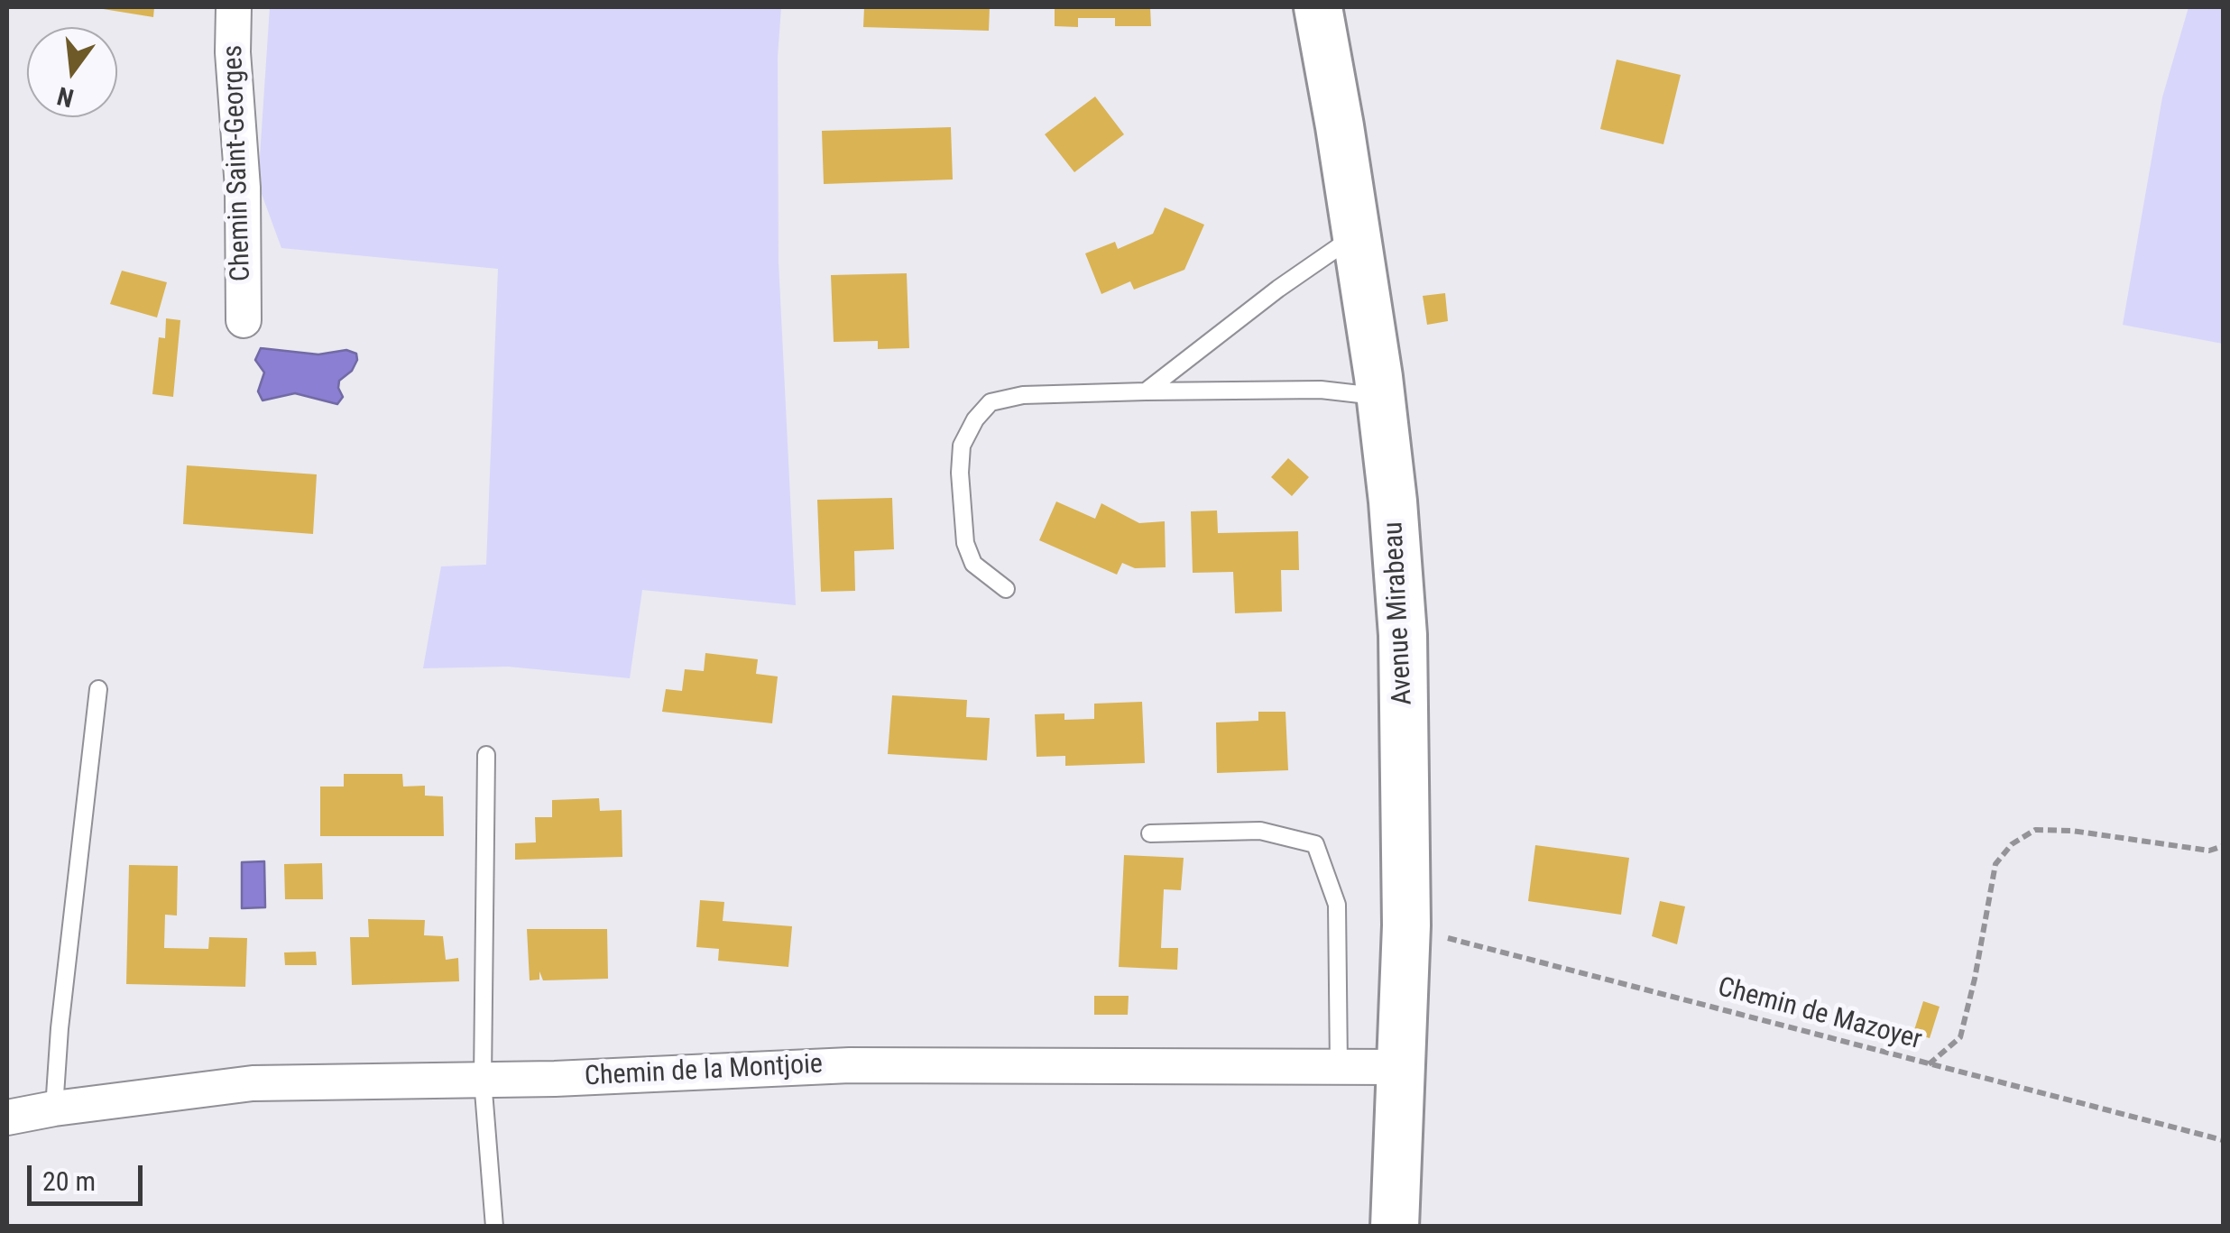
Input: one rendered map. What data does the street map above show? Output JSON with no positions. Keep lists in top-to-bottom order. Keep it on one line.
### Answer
{"streets":{"main road":["Avenue Mirabeau"],"street":["Chemin Saint-Georges","Chemin de la Montjoie"],"path":["Chemin de Mazoyer"]},"crossings":[["Avenue Mirabeau","Chemin de Mazoyer"],["Avenue Mirabeau","Chemin de la Montjoie"]],"scale_bar":"20 m","north":"bottom"}
